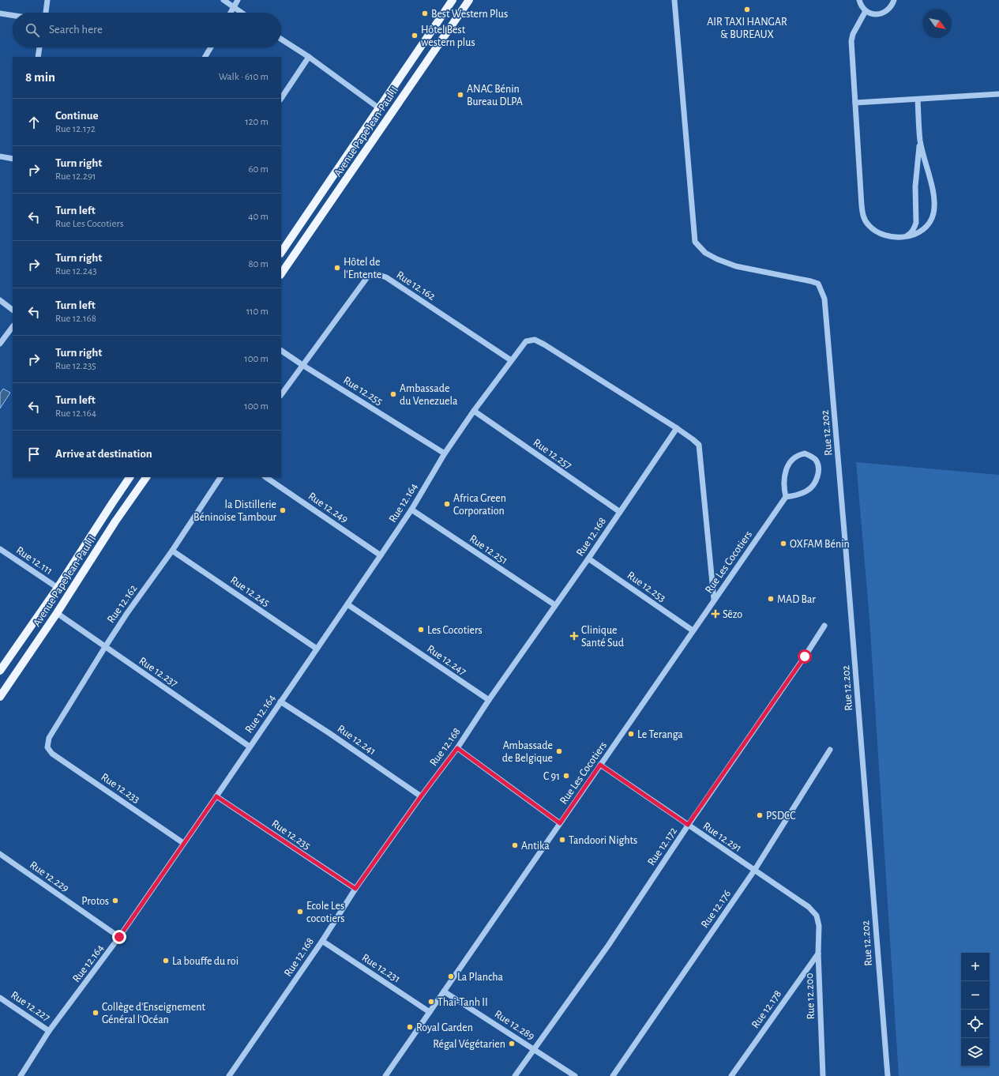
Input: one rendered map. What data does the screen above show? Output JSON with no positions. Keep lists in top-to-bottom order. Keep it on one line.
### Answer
{"streets":{"main road":["Avenue Pape Jean-Paul II"],"street":["Rue 12.162","Rue 12.255","Rue 12.202","Rue 12.257","Rue 12.164","Rue 12.249","Rue 12.168","Rue 12.251","Rue 12.111","Rue Les Cocotiers","Rue 12.253","Rue 12.245","Rue 12.247","Rue 12.237","Rue 12.241","Rue 12.233","Rue 12.235","Rue 12.291","Rue 12.172","Rue 12.229","Rue 12.176","Rue 12.231","Rue 12.200","Rue 12.227","Rue 12.178","Rue 12.289"]},"crossings":[["Avenue Pape Jean-Paul II","Rue 12.111"],["Avenue Pape Jean-Paul II","Rue 12.237"],["Rue 12.162","Rue 12.255"],["Rue 12.162","Rue 12.164"],["Rue 12.162","Rue 12.245"],["Rue 12.162","Rue 12.237"],["Rue 12.162","Rue 12.233"],["Rue 12.255","Rue 12.164"],["Rue 12.257","Rue 12.164"],["Rue 12.257","Rue 12.168"],["Rue 12.164","Rue 12.249"],["Rue 12.164","Rue 12.168"],["Rue 12.164","Rue 12.251"],["Rue 12.164","Rue Les Cocotiers"],["Rue 12.164","Rue 12.245"],["Rue 12.164","Rue 12.247"],["Rue 12.164","Rue 12.237"],["Rue 12.164","Rue 12.241"],["Rue 12.164","Rue 12.233"],["Rue 12.164","Rue 12.235"],["Rue 12.164","Rue 12.229"],["Rue 12.164","Rue 12.227"],["Rue 12.168","Rue 12.251"],["Rue 12.168","Rue 12.253"],["Rue 12.168","Rue 12.247"],["Rue 12.168","Rue 12.241"],["Rue 12.168","Rue 12.235"],["Rue 12.168","Rue 12.231"],["Rue Les Cocotiers","Rue 12.253"],["Rue Les Cocotiers","Rue 12.291"],["Rue Les Cocotiers","Rue 12.231"],["Rue Les Cocotiers","Rue 12.289"],["Rue 12.291","Rue 12.172"],["Rue 12.291","Rue 12.176"],["Rue 12.291","Rue 12.200"],["Rue 12.172","Rue 12.289"],["Rue 12.200","Rue 12.178"]],"places":{"other":["AIR TAXI HANGAR & BUREAUX","Best Western Plus","Hôtel Best western plus","ANAC Bénin Bureau DLPA","Hôtel de l'Entente","Ambassade du Venezuela","Africa Green Corporation","la Distillerie Béninoise Tambour","OXFAM Bénin","MAD Bar","Les Cocotiers","Le Teranga","Ambassade de Belgique","C 91","PSDCC","Tandoori Nights","Antika","Protos","Ecole Les cocotiers","La bouffe du roi","La Plancha","Thai-Tanh II","Collège d'Enseignement Général l'Océan","Royal Garden","Régal Végétarien"],"health":["Sêzo","Clinique Santé Sud"]},"north":"bottom right","page":{"search":"Search here","heading":["8 min","Walk · 610 m"],"list":[["Continue","Rue 12.172","120 m"],["Turn right","Rue 12.291","60 m"],["Turn left","Rue Les Cocotiers","40 m"],["Turn right","Rue 12.243","80 m"],["Turn left","Rue 12.168","110 m"],["Turn right","Rue 12.235","100 m"],["Turn left","Rue 12.164","100 m"],"Arrive at destination"],"map_buttons":["+","−"]}}
